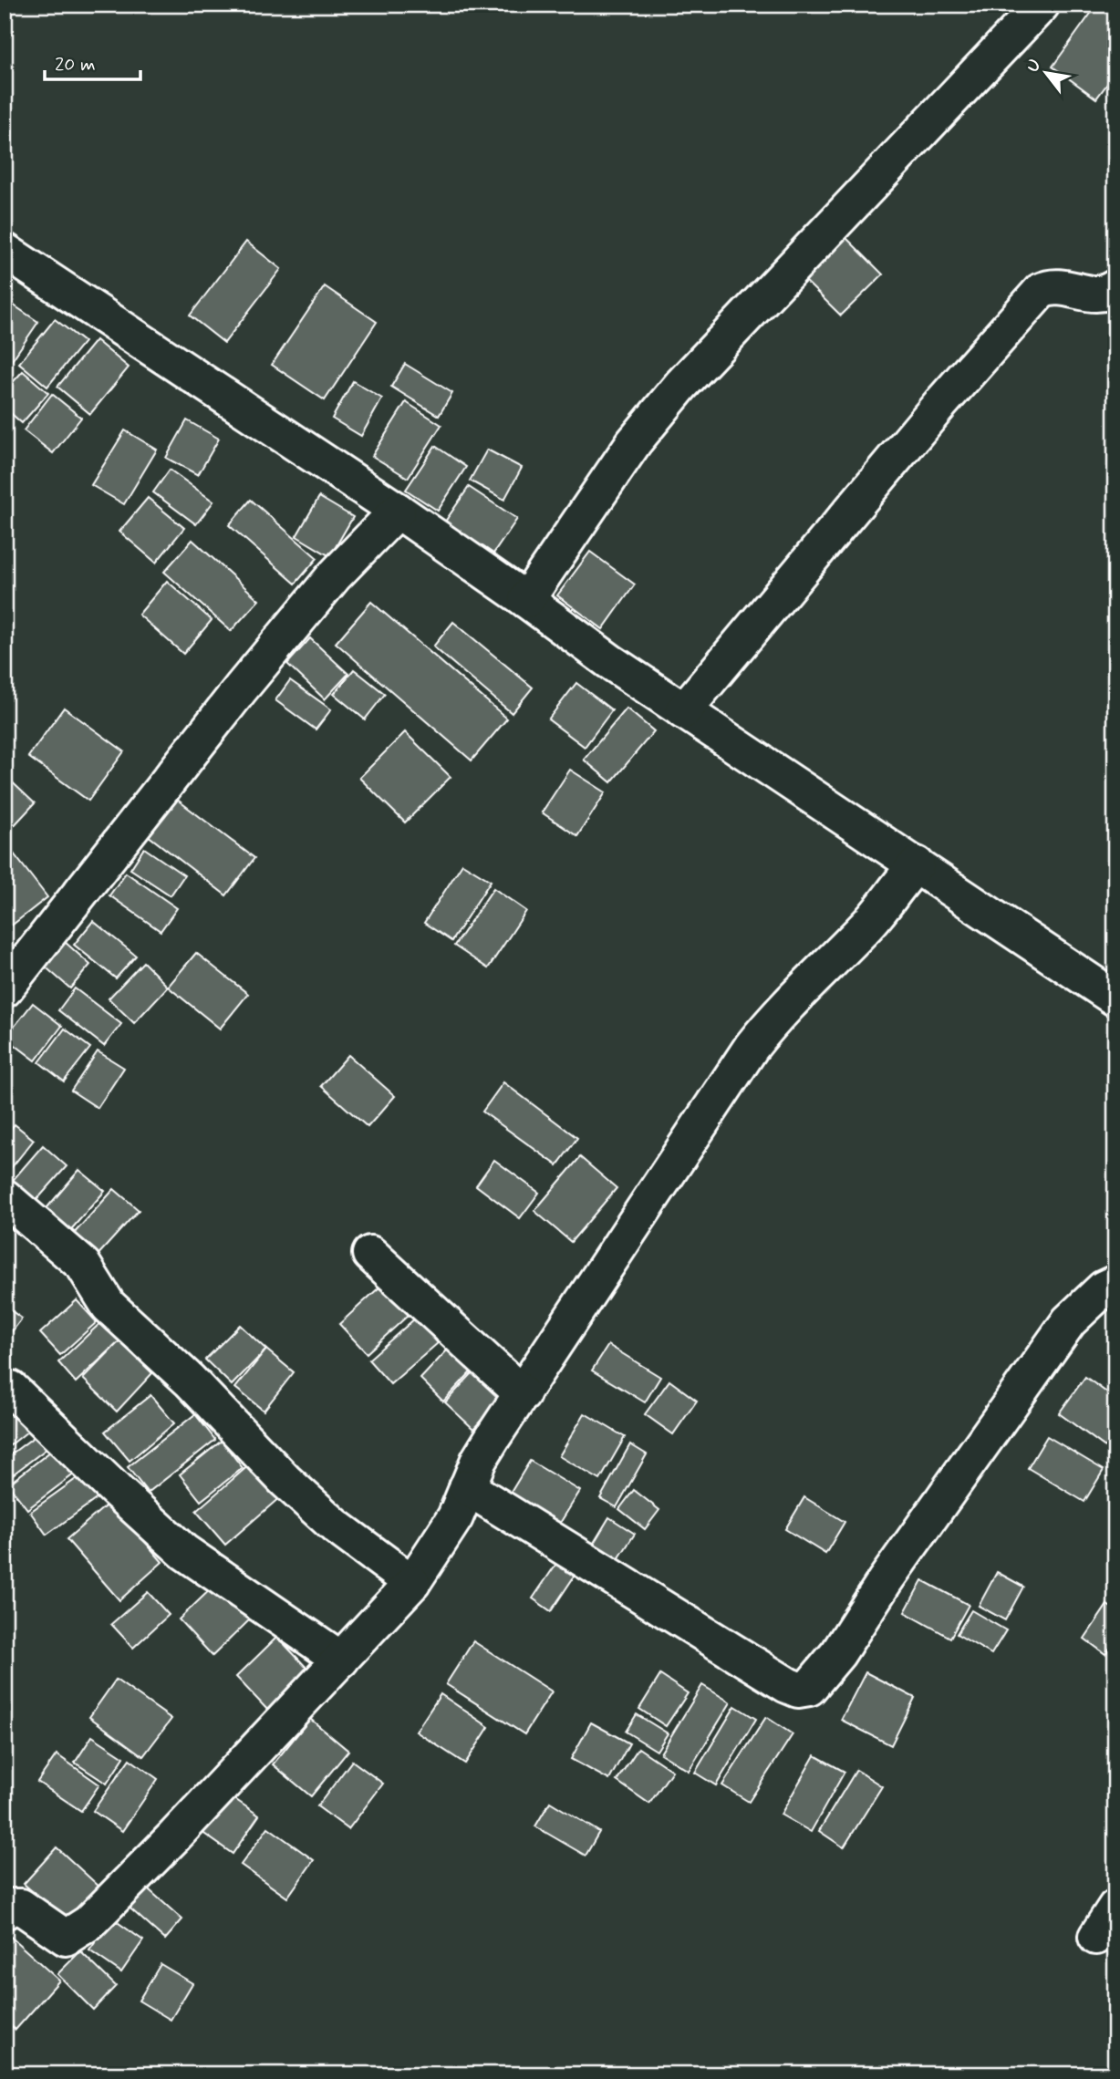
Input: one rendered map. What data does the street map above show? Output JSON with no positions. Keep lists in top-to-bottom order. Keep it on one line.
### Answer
{"scale_bar":"20 m","north":"top left"}
